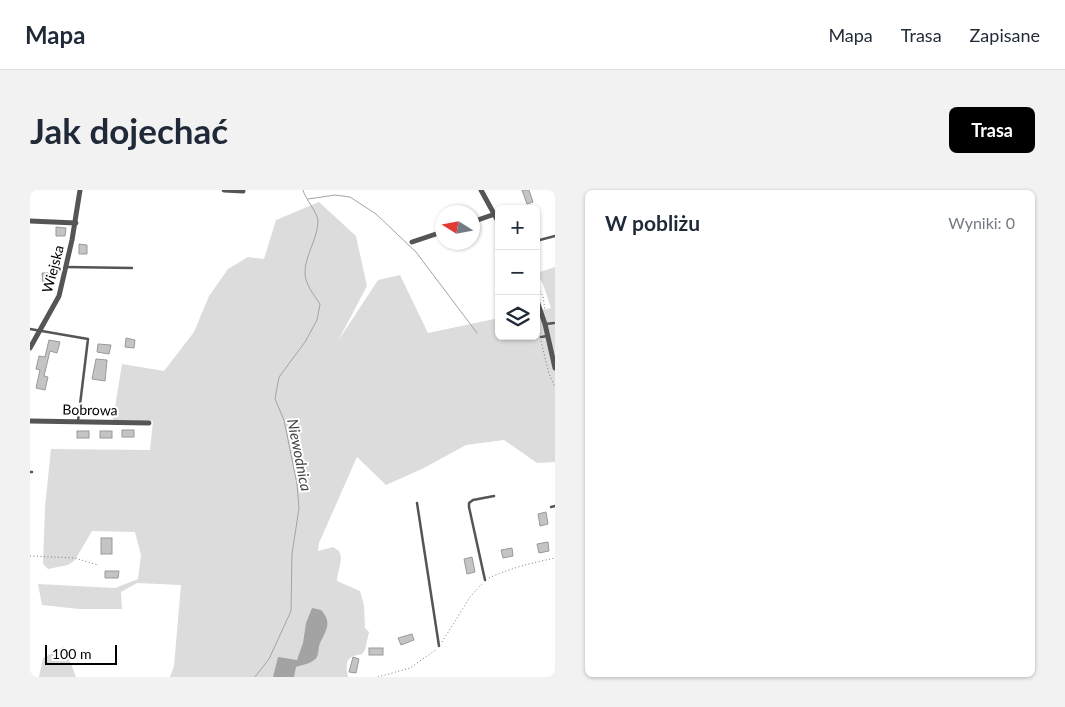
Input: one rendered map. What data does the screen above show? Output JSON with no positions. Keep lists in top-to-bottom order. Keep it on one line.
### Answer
{"streets":{"street":["Wiejska","Bobrowa"]},"water":["Niewodnica"],"scale_bar":"100 m","north":"left","page":{"header":"Mapa","nav":["Mapa","Trasa","Zapisane"],"buttons":"Trasa","title":"Jak dojechać","heading":["W pobliżu","Wyniki: 0"],"map_buttons":["+","−"],"scale":"100 m"}}
